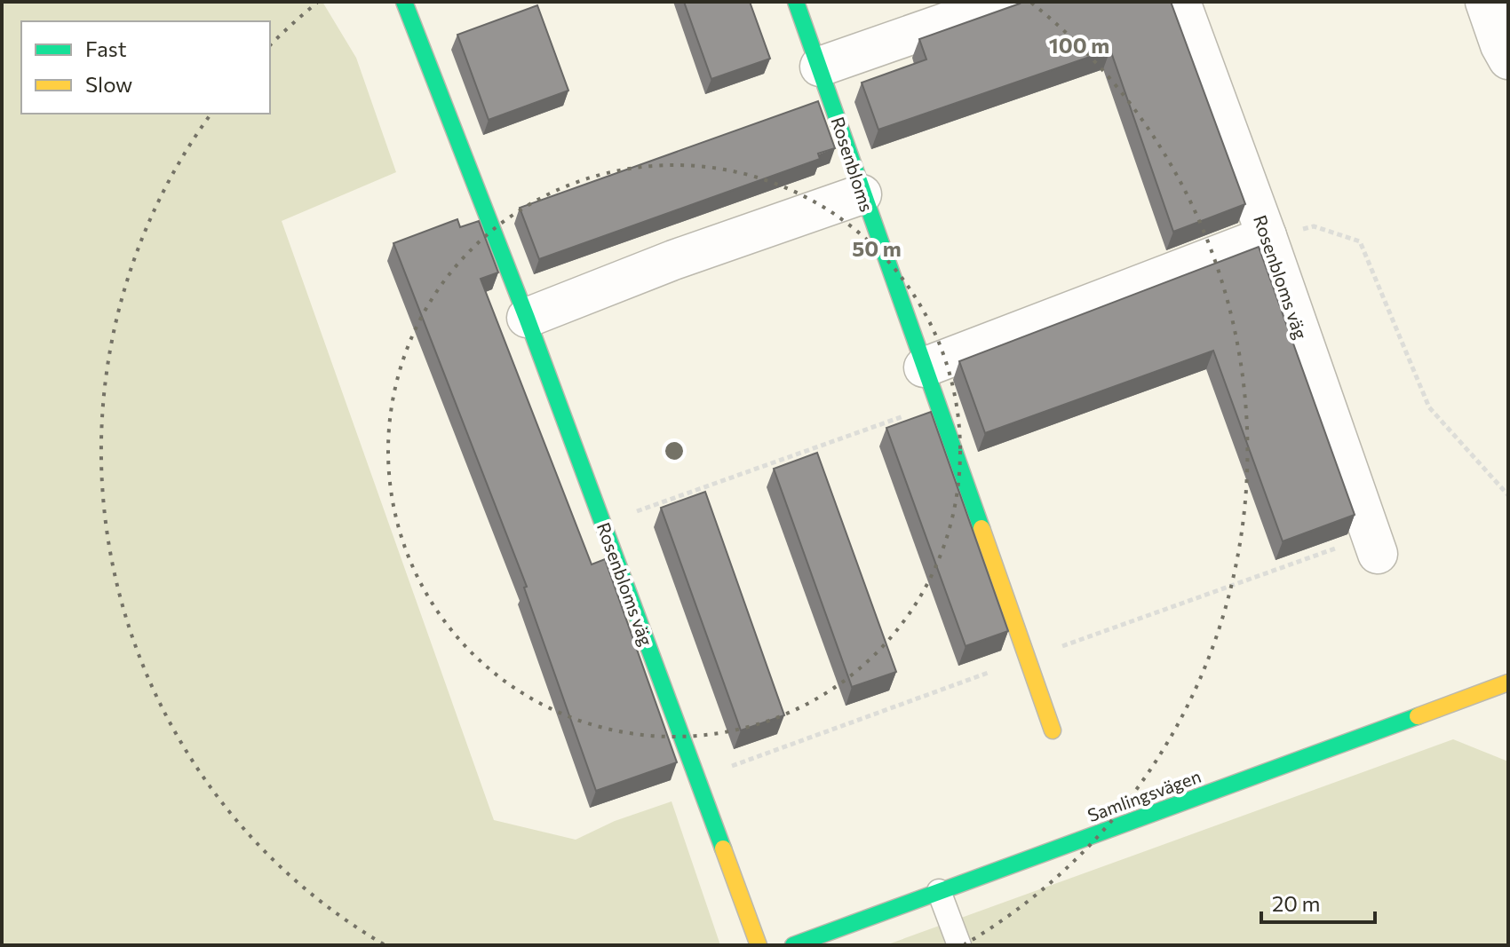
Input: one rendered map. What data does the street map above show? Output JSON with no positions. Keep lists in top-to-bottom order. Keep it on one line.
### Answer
{"streets":{"street":["Rosenbloms","Rosenbloms väg","Samlingsvägen"]},"legend":["Fast","Slow"],"scale_bar":"20 m","rings":["100 m","50 m"]}
